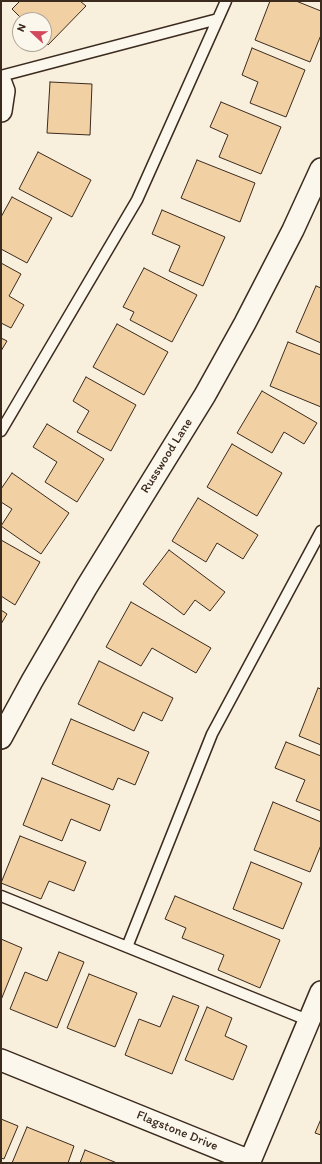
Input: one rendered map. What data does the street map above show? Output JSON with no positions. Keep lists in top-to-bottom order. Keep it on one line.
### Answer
{"streets":{"street":["Russwood Lane","Flagstone Drive"]},"north":"left"}
